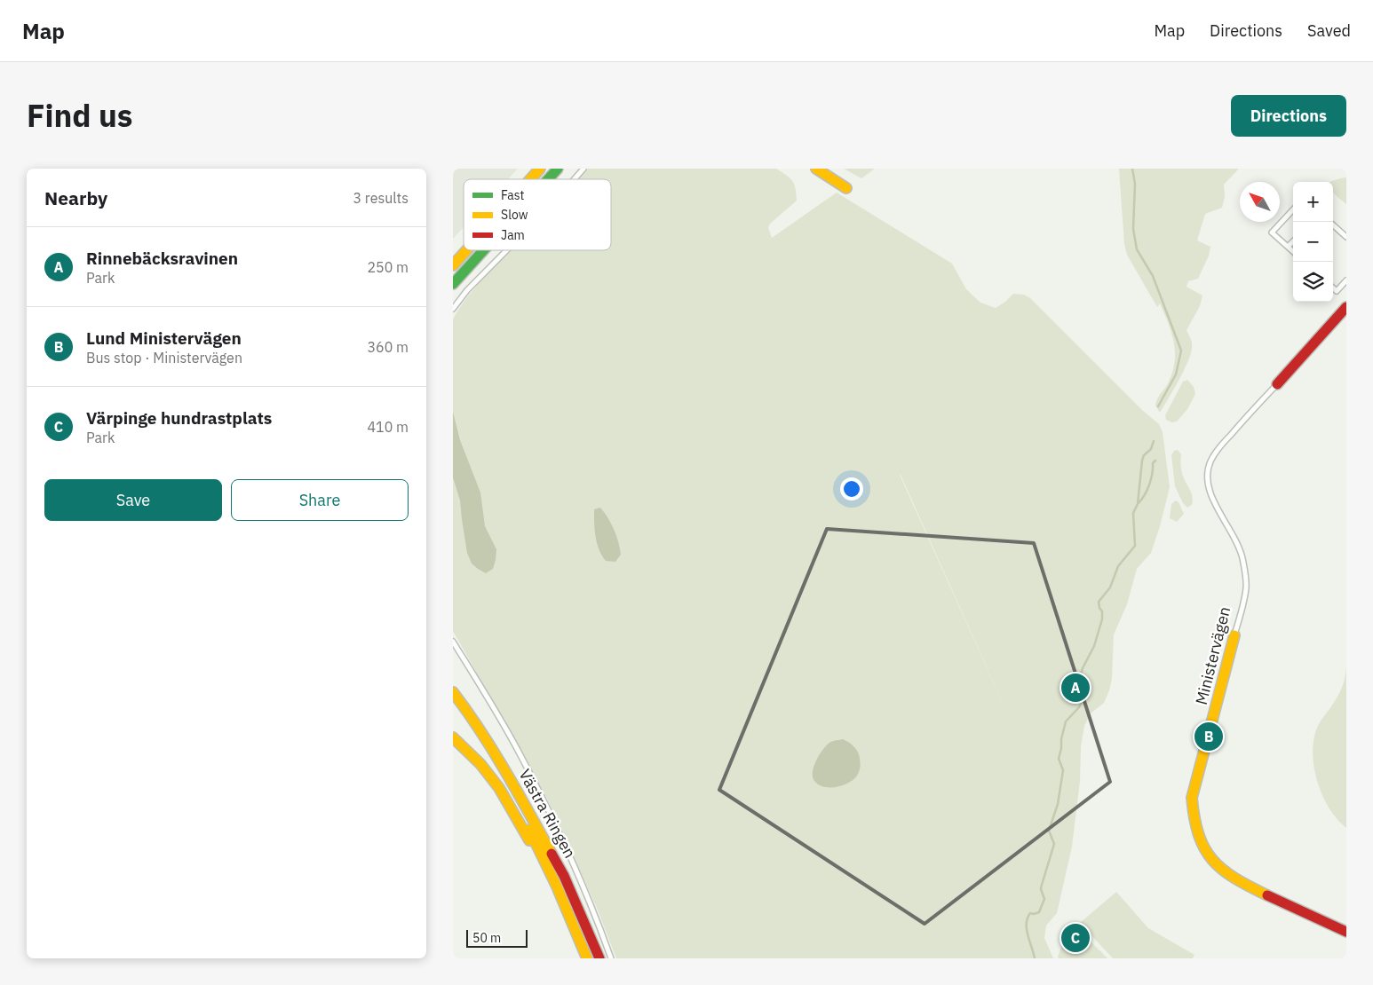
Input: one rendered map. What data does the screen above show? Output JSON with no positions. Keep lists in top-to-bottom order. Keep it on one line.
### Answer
{"streets":{"main road":["Ministervägen","Västra Ringen"]},"legend":["Fast","Slow","Jam"],"scale_bar":"50 m","north":"top left","page":{"header":"Map","nav":["Map","Directions","Saved"],"title":"Find us","buttons":["Directions",["Save","Share"]],"heading":["Nearby","3 results"],"map_buttons":["+","−"],"list":[{"mark":"A","name":"Rinnebäcksravinen","note":"Park","value":"250 m"},{"mark":"B","name":"Lund Ministervägen","note":"Bus stop · Ministervägen","value":"360 m"},{"mark":"C","name":"Värpinge hundrastplats","note":"Park","value":"410 m"}],"pins":["A","B","C"],"scale":"50 m"}}
